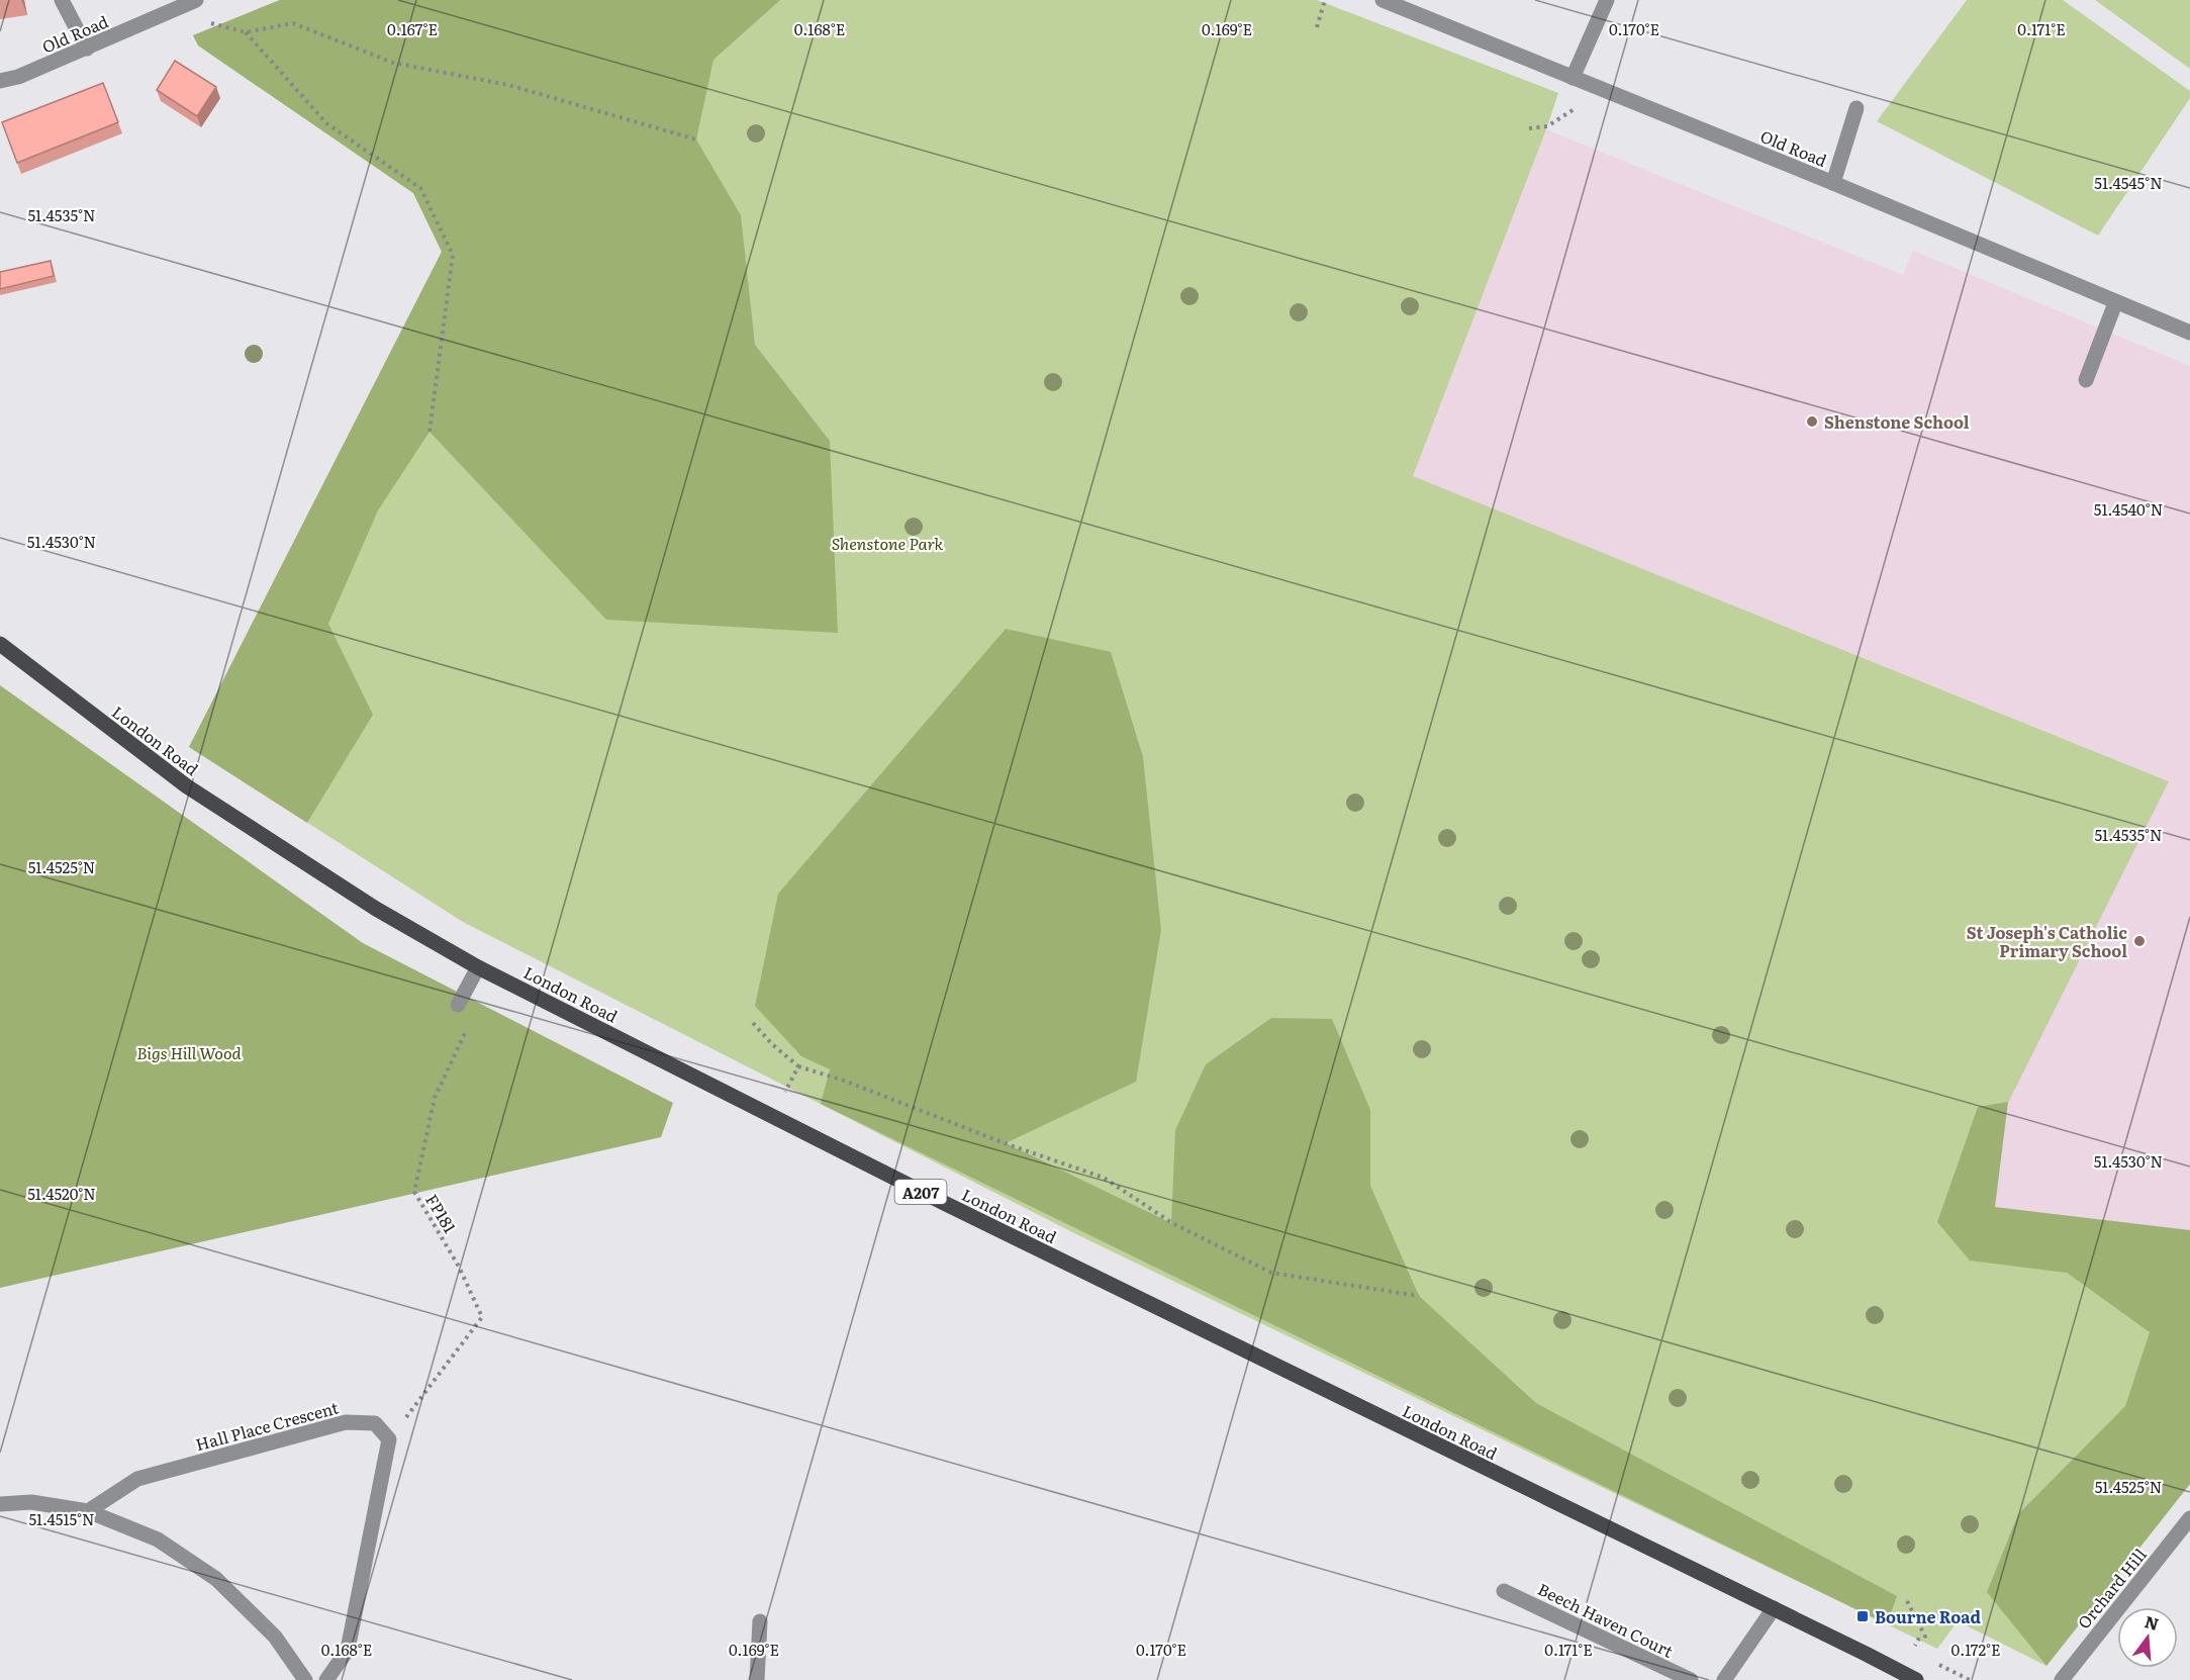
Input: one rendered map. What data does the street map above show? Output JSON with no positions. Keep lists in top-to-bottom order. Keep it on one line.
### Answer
{"streets":{"main road":["London Road","A207"],"street":["Old Road","Hall Place Crescent","Orchard Hill","Beech Haven Court"],"path":["FP181"]},"crossings":[["FP181","Hall Place Crescent"]],"parks":["Shenstone Park","Bigs Hill Wood"],"places":{"other":["Shenstone School","St Joseph's Catholic Primary School"],"transit":["Bourne Road"]},"north":"top","coordinates":["0.167°E","0.168°E","0.169°E","0.170°E","0.171°E","51.4545°N","51.4535°N","51.4540°N","51.4530°N","51.4525°N","51.4520°N","51.4515°N","0.172°E"]}
